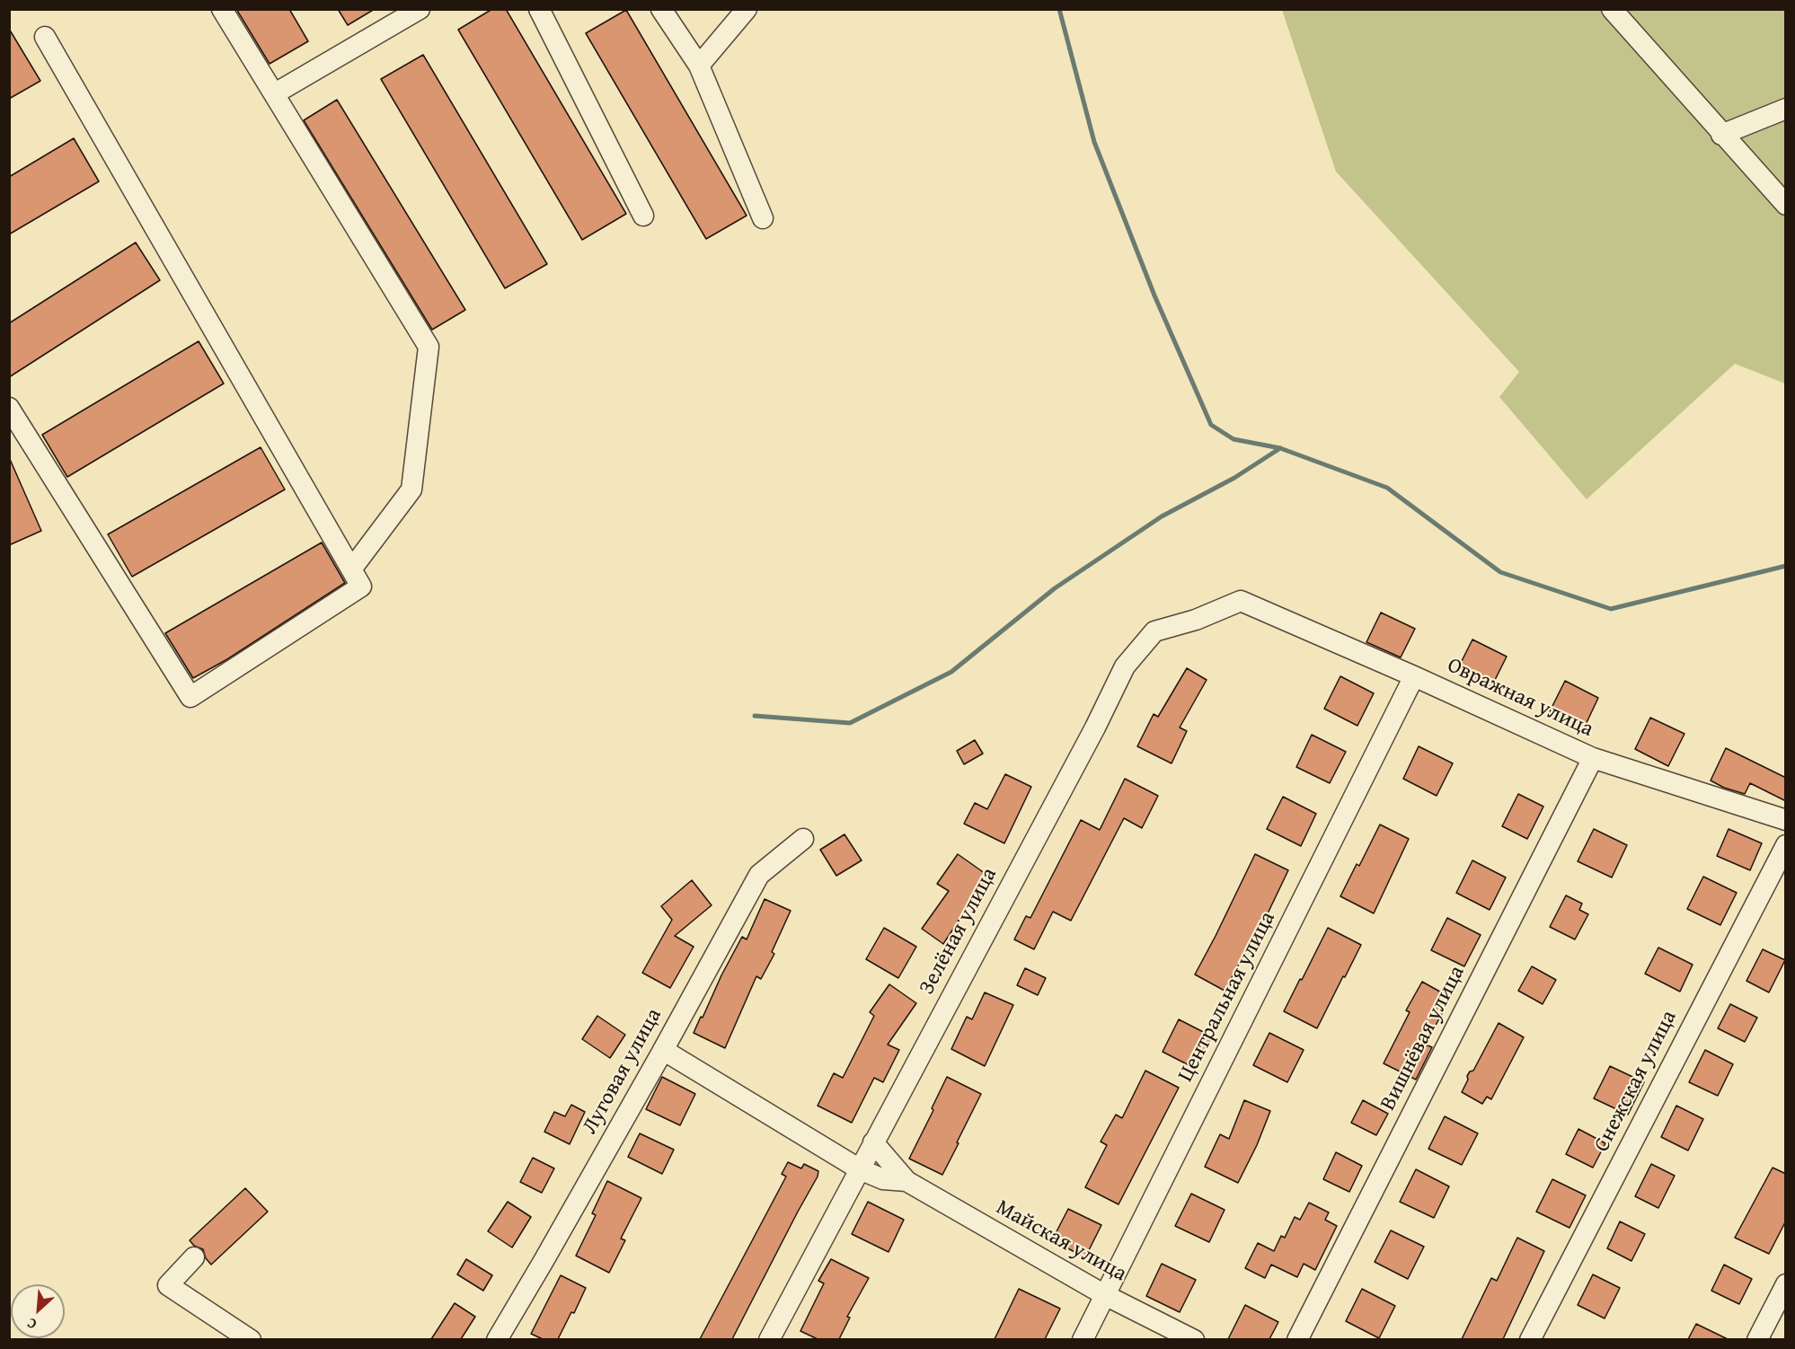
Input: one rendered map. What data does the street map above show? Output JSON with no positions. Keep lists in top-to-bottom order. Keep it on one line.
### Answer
{"streets":{"street":["Овражная улица","Зелёная улица","Центральная улица","Вишнёвая улица","Луговая улица","Снежская улица","Майская улица"]},"crossings":[["Овражная улица","Зелёная улица"],["Овражная улица","Центральная улица"],["Овражная улица","Вишнёвая улица"],["Центральная улица","Майская улица"]],"north":"bottom left"}
